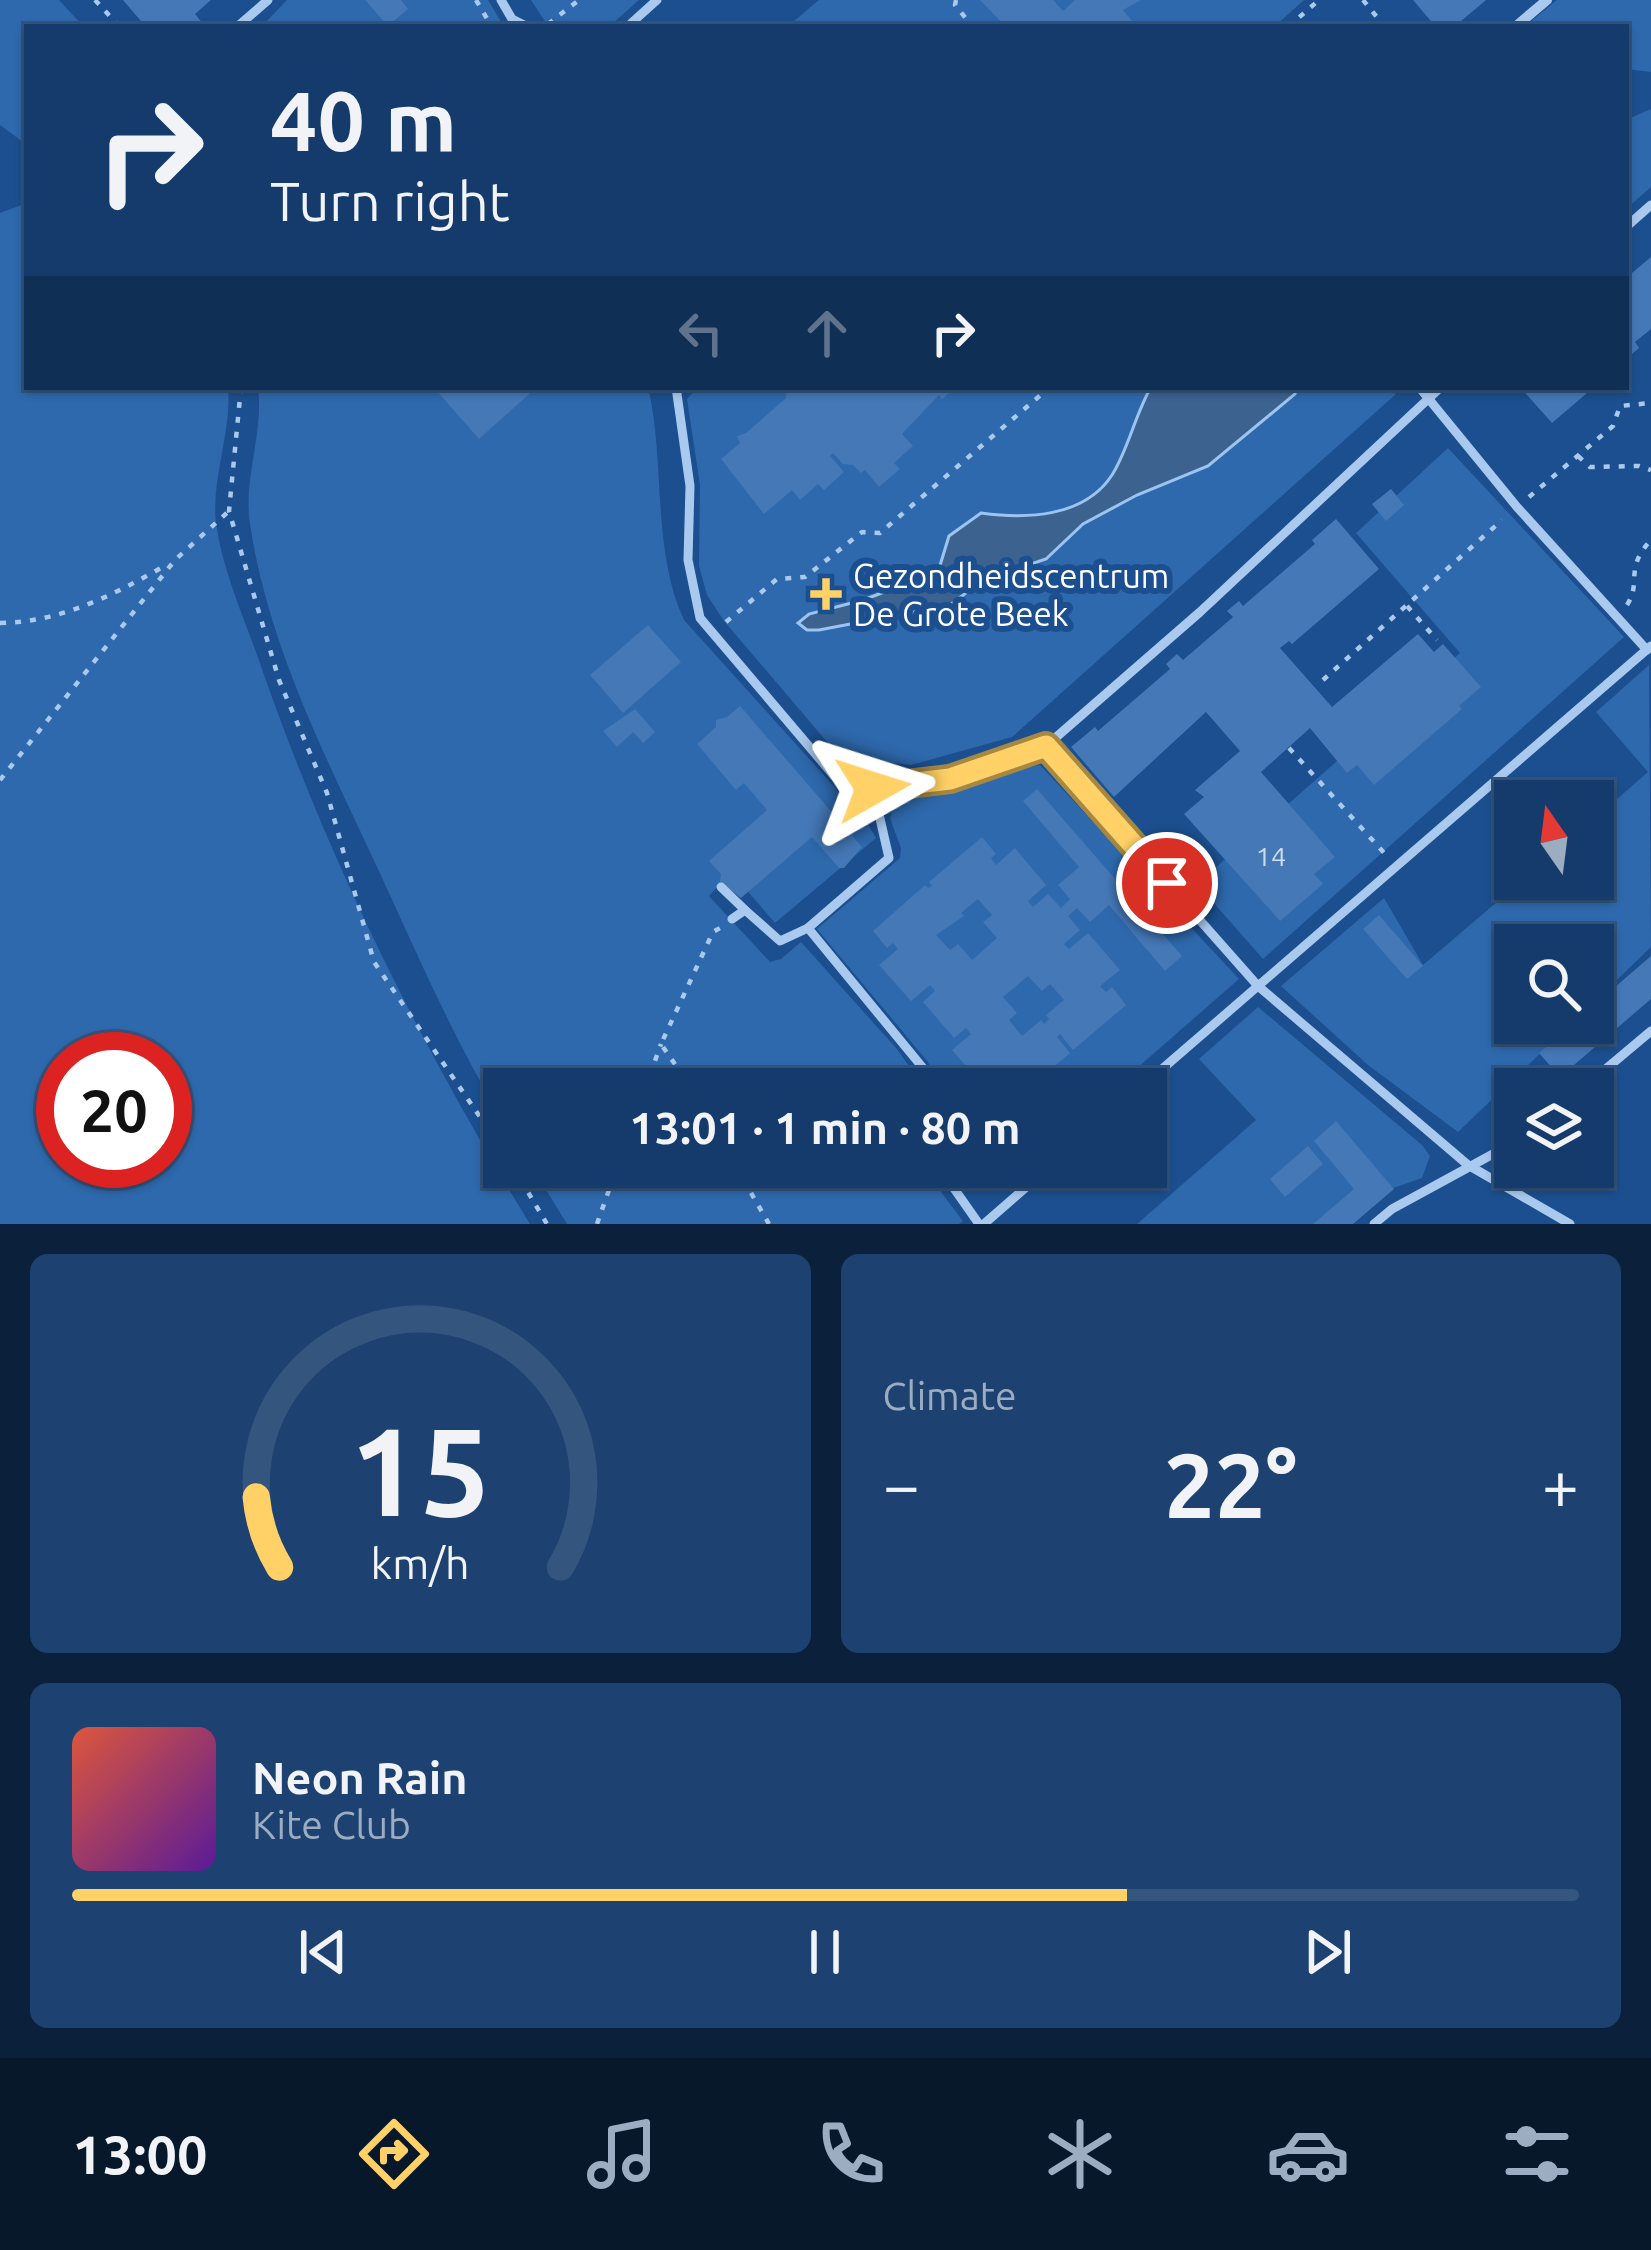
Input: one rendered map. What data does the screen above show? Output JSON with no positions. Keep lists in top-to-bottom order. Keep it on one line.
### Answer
{"places":{"health":["Gezondheidscentrum De Grote Beek"]},"house_numbers":["14"],"north":"top","page":{"turn":["40 m","Turn right"],"limit":"20","trip":"13:01 · 1 min · 80 m","tile":"Climate","heat":["−","22°","+"],"song":["Neon Rain","Kite Club"],"tabs":"13:00","gauge":["15","km/h"]}}
